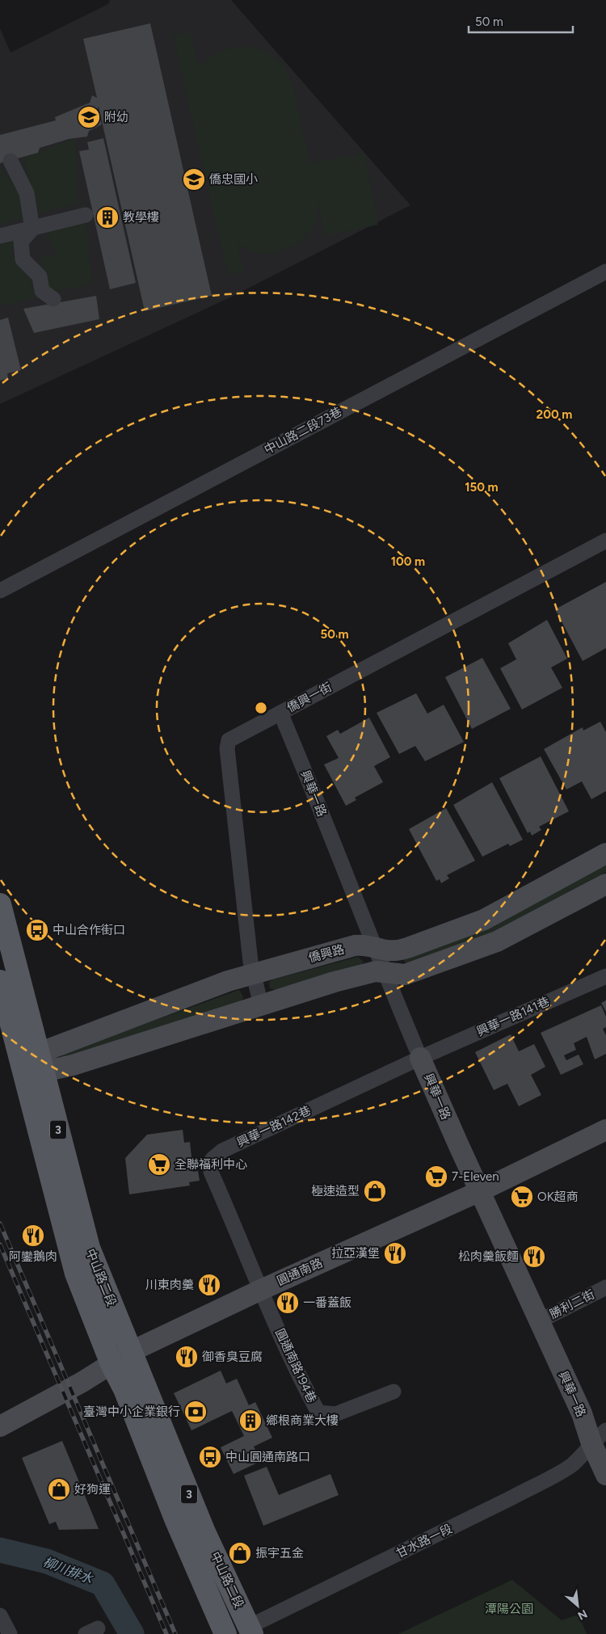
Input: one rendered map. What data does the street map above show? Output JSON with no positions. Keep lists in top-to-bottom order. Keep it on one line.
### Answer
{"streets":{"main road":["3","中山路二段"],"street":["中山路二段73巷","僑興一街","興華一路","僑興路","興華一路141巷","興華一路142巷","圓通南路","勝利二街","圓通南路194巷","甘水路一段"]},"crossings":[["僑興一街","興華一路"],["僑興一街","僑興路"],["興華一路","僑興路"],["興華一路","興華一路141巷"],["興華一路","興華一路142巷"],["興華一路","圓通南路"],["興華一路","勝利二街"],["興華一路","甘水路一段"],["僑興路","中山路二段"],["興華一路141巷","興華一路142巷"],["興華一路142巷","圓通南路"],["興華一路142巷","圓通南路194巷"],["圓通南路","中山路二段"],["圓通南路","圓通南路194巷"],["中山路二段","甘水路一段"]],"water":["柳川排水"],"parks":["潭陽公園"],"places":{"school or university":["附幼","僑忠國小"],"building":["教學樓","鄉根商業大樓"],"bus stop":["中山合作街口","中山圓通南路口"],"supermarket":["全聯福利中心","7-Eleven","OK超商"],"shop":["極速造型","好狗運","振宇五金"],"restaurant":["阿鑾鵝肉","拉亞漢堡","松肉羹飯麵","川東肉羹","一番蓋飯","御香臭豆腐"],"bank":["臺灣中小企業銀行"]},"scale_bar":"50 m","north":"bottom right","rings":["200 m","150 m","100 m","50 m"]}
